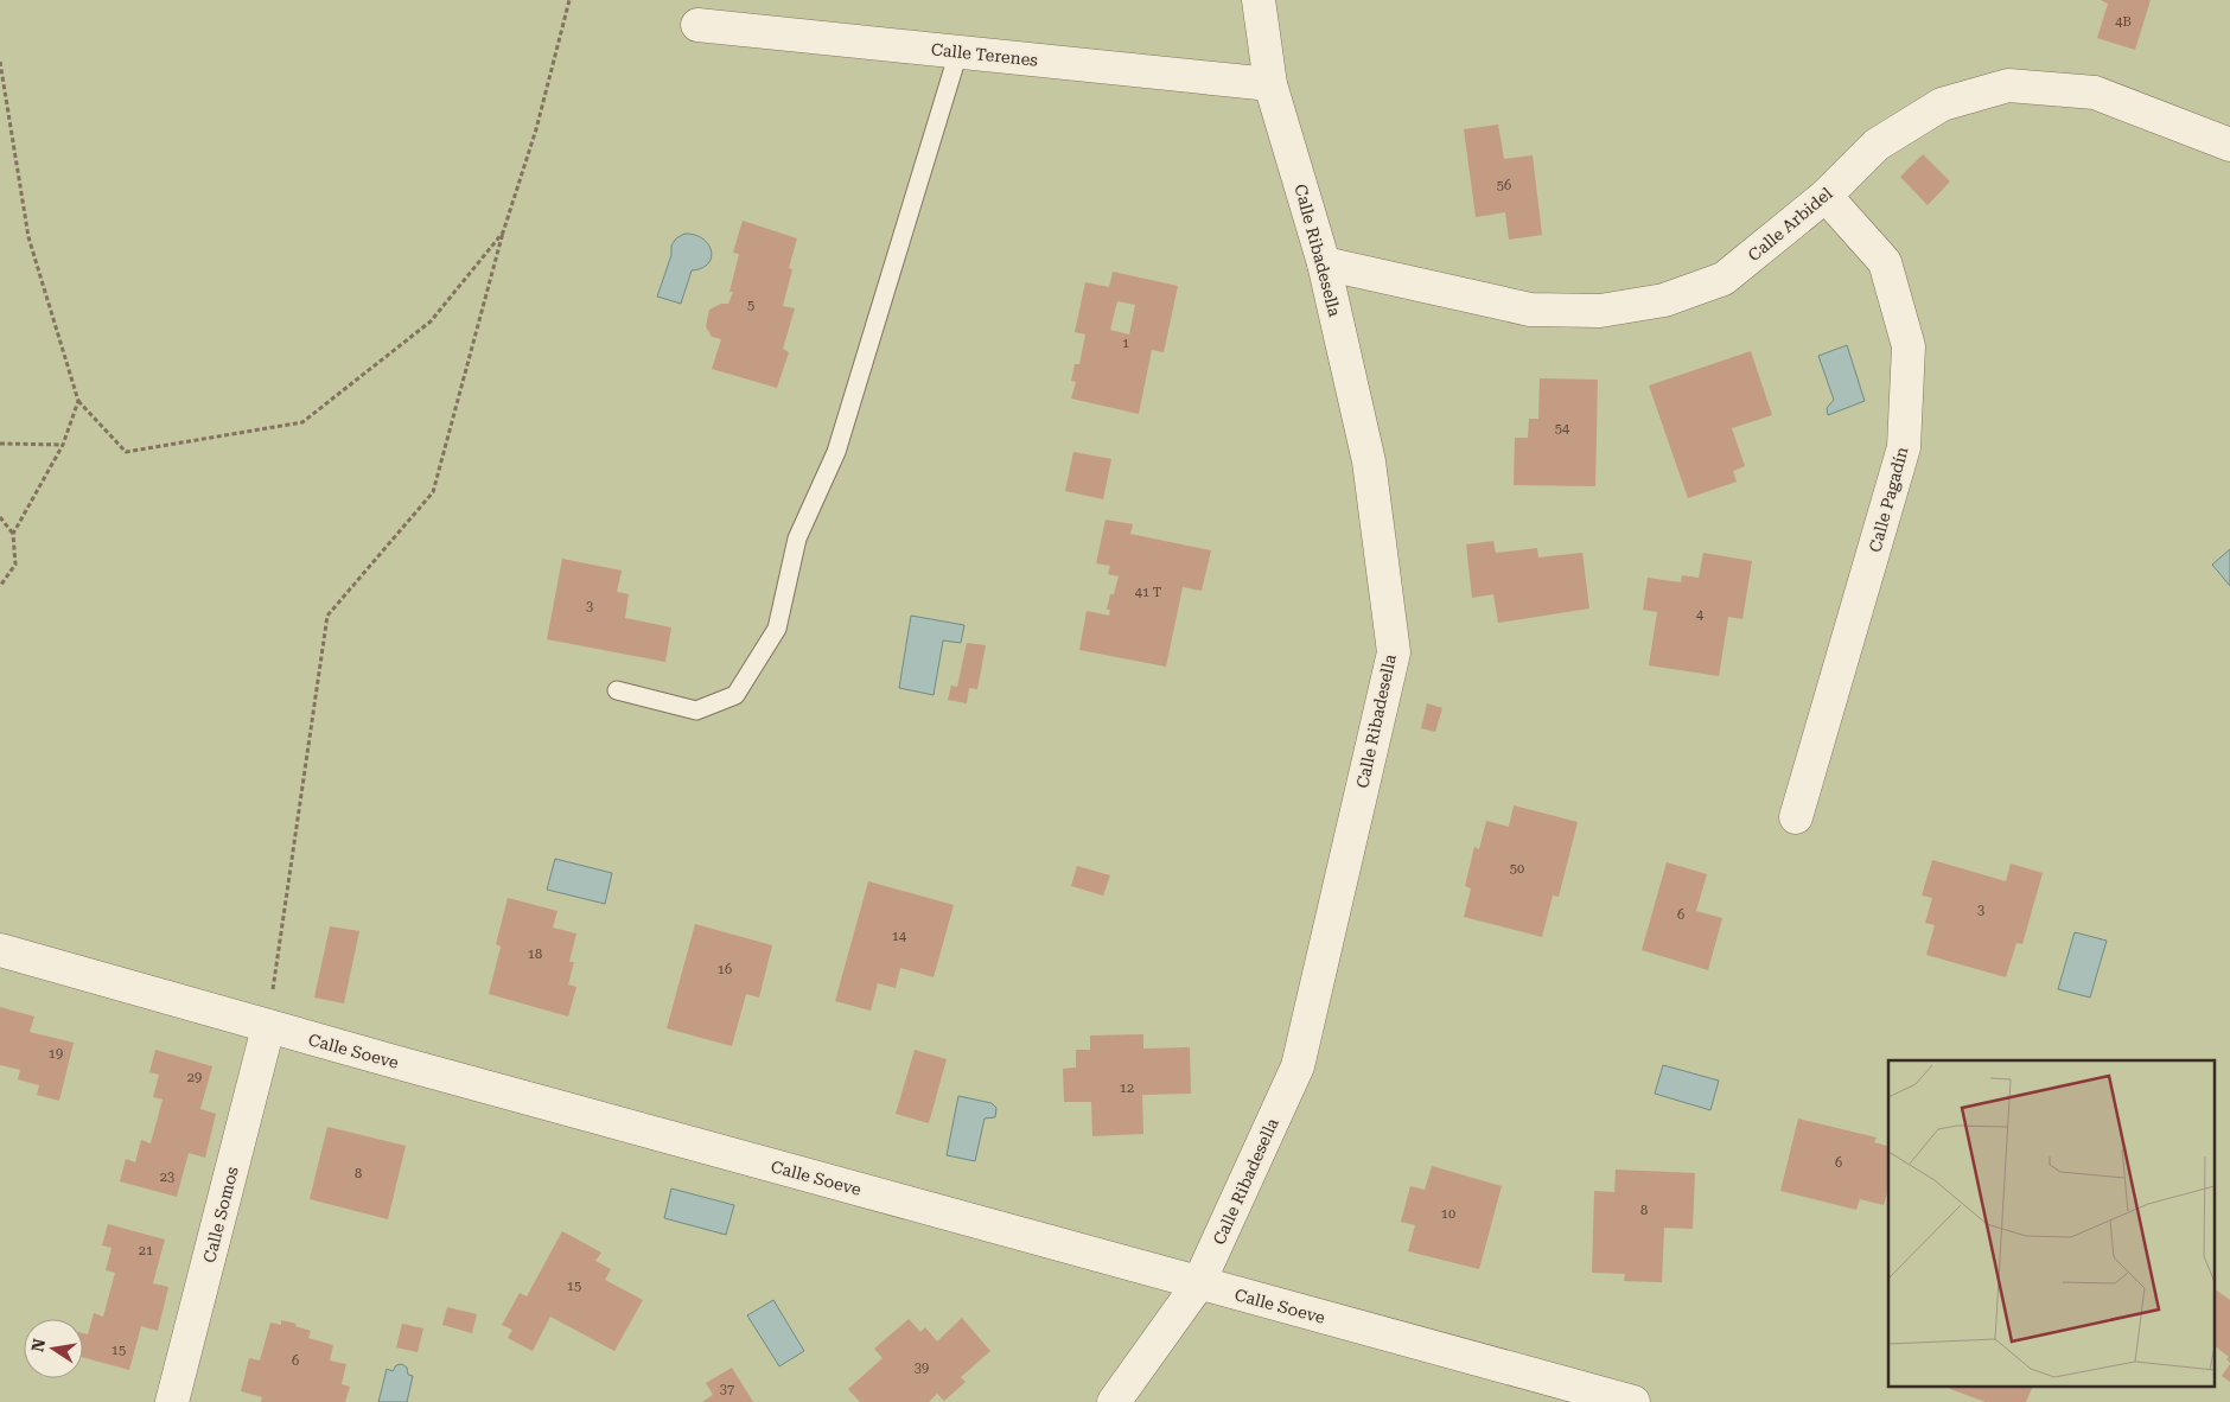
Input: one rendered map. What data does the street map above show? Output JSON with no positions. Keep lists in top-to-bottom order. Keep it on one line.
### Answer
{"streets":{"street":["Calle Terenes","Calle Arbidel","Calle Ribadesella","Calle Pagadín","Calle Soeve","Calle Somos"]},"crossings":[["Calle Terenes","Calle Ribadesella"],["Calle Arbidel","Calle Ribadesella"],["Calle Arbidel","Calle Pagadín"],["Calle Ribadesella","Calle Soeve"],["Calle Soeve","Calle Somos"]],"house_numbers":["4B","56","5","1","54","41 T","3","4","50","3","6","14","18","16","19","29","12","6","8","23","8","10","21","15","15","6","39","37"],"north":"left"}
